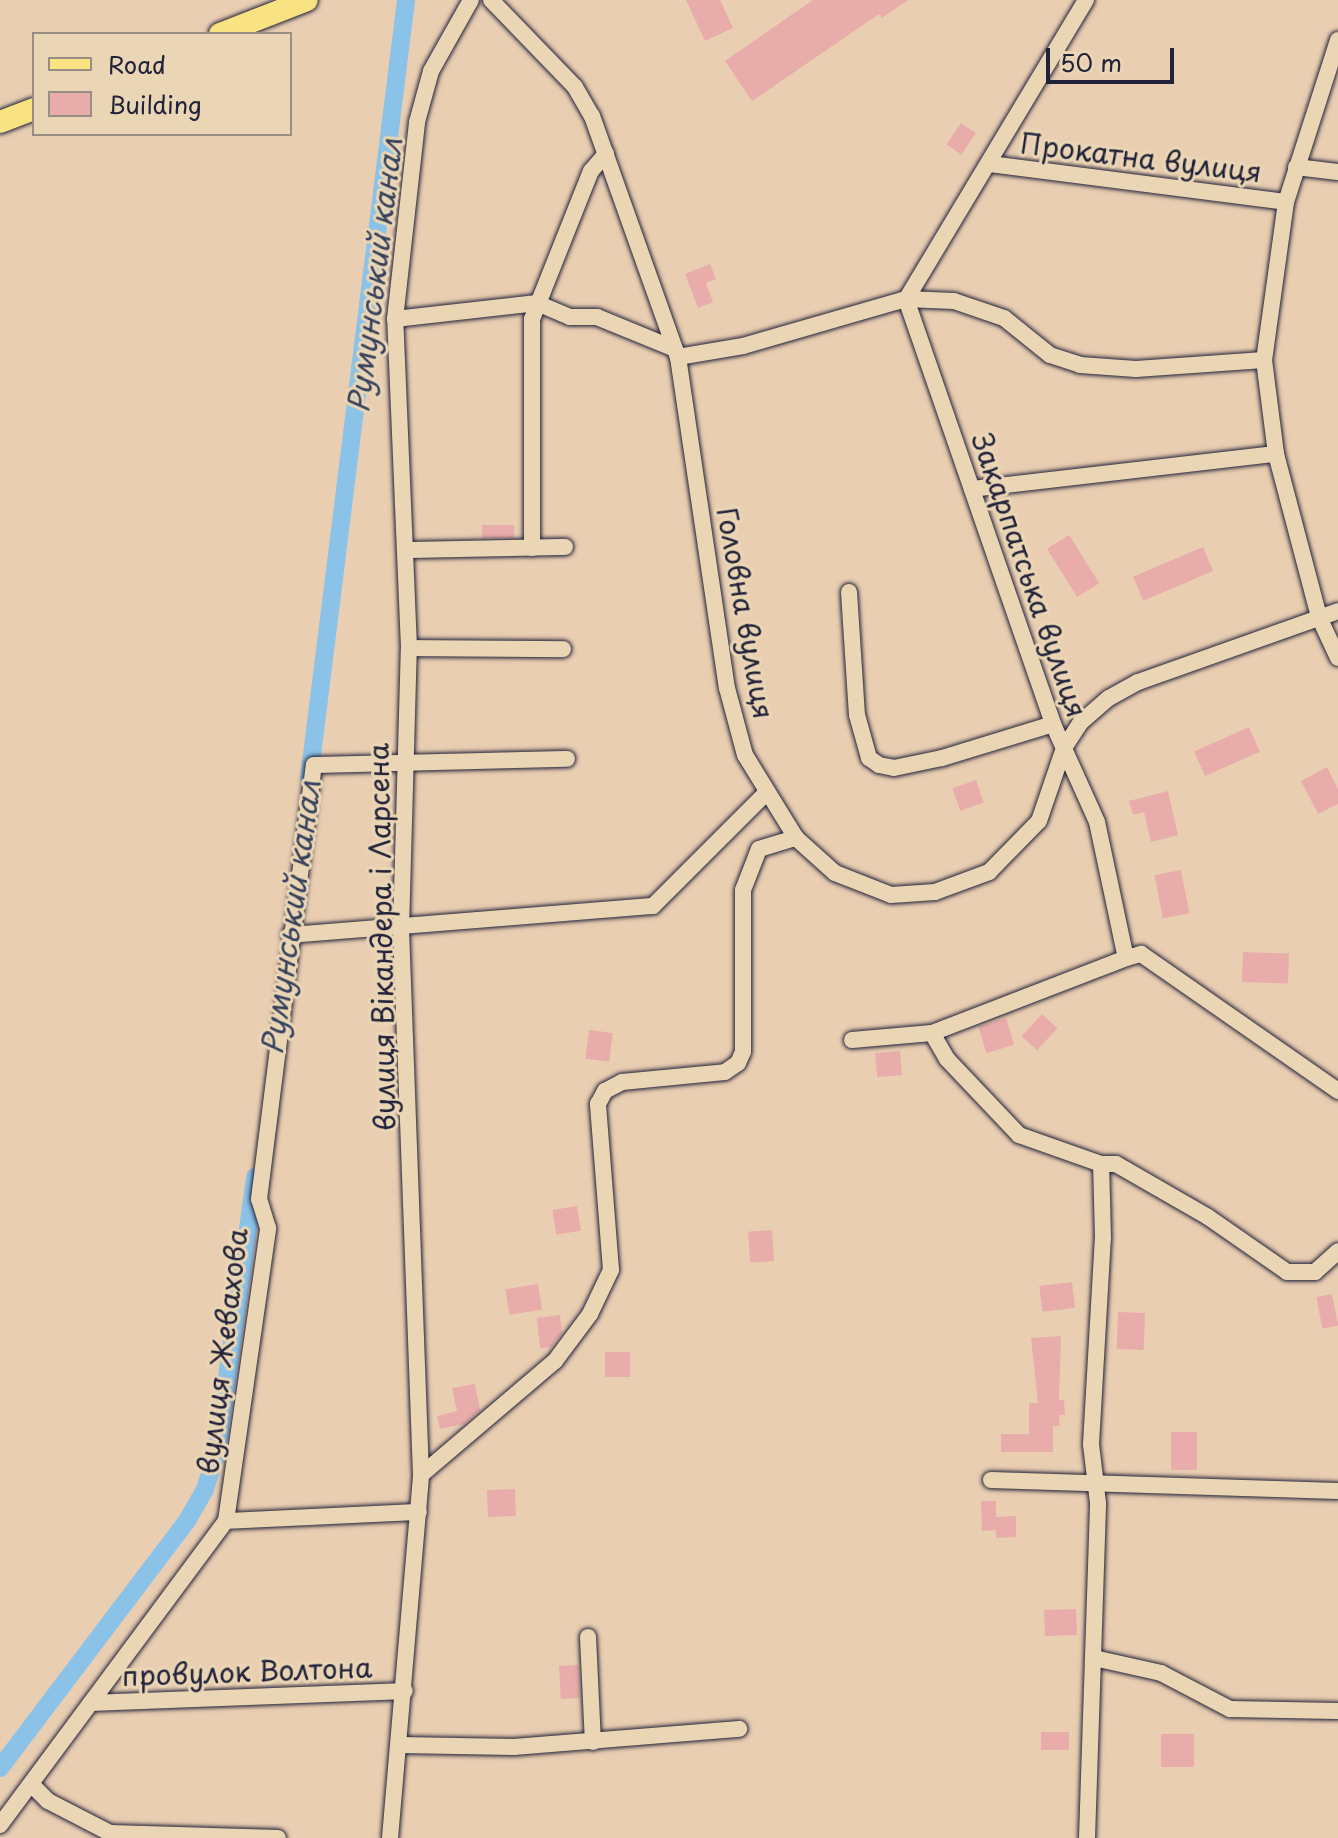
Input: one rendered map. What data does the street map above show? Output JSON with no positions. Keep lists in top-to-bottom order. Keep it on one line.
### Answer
{"streets":{"street":["Прокатна вулиця","Закарпатська вулиця","Головна вулиця","вулиця Вікандера і Ларсена","вулиця Жевахова","провулок Волтона"]},"crossings":[["Закарпатська вулиця","Головна вулиця"],["вулиця Вікандера і Ларсена","вулиця Жевахова"],["вулиця Вікандера і Ларсена","провулок Волтона"],["вулиця Жевахова","провулок Волтона"]],"water":["Румунський канал"],"legend":["Road","Building"],"scale_bar":"50 m"}
